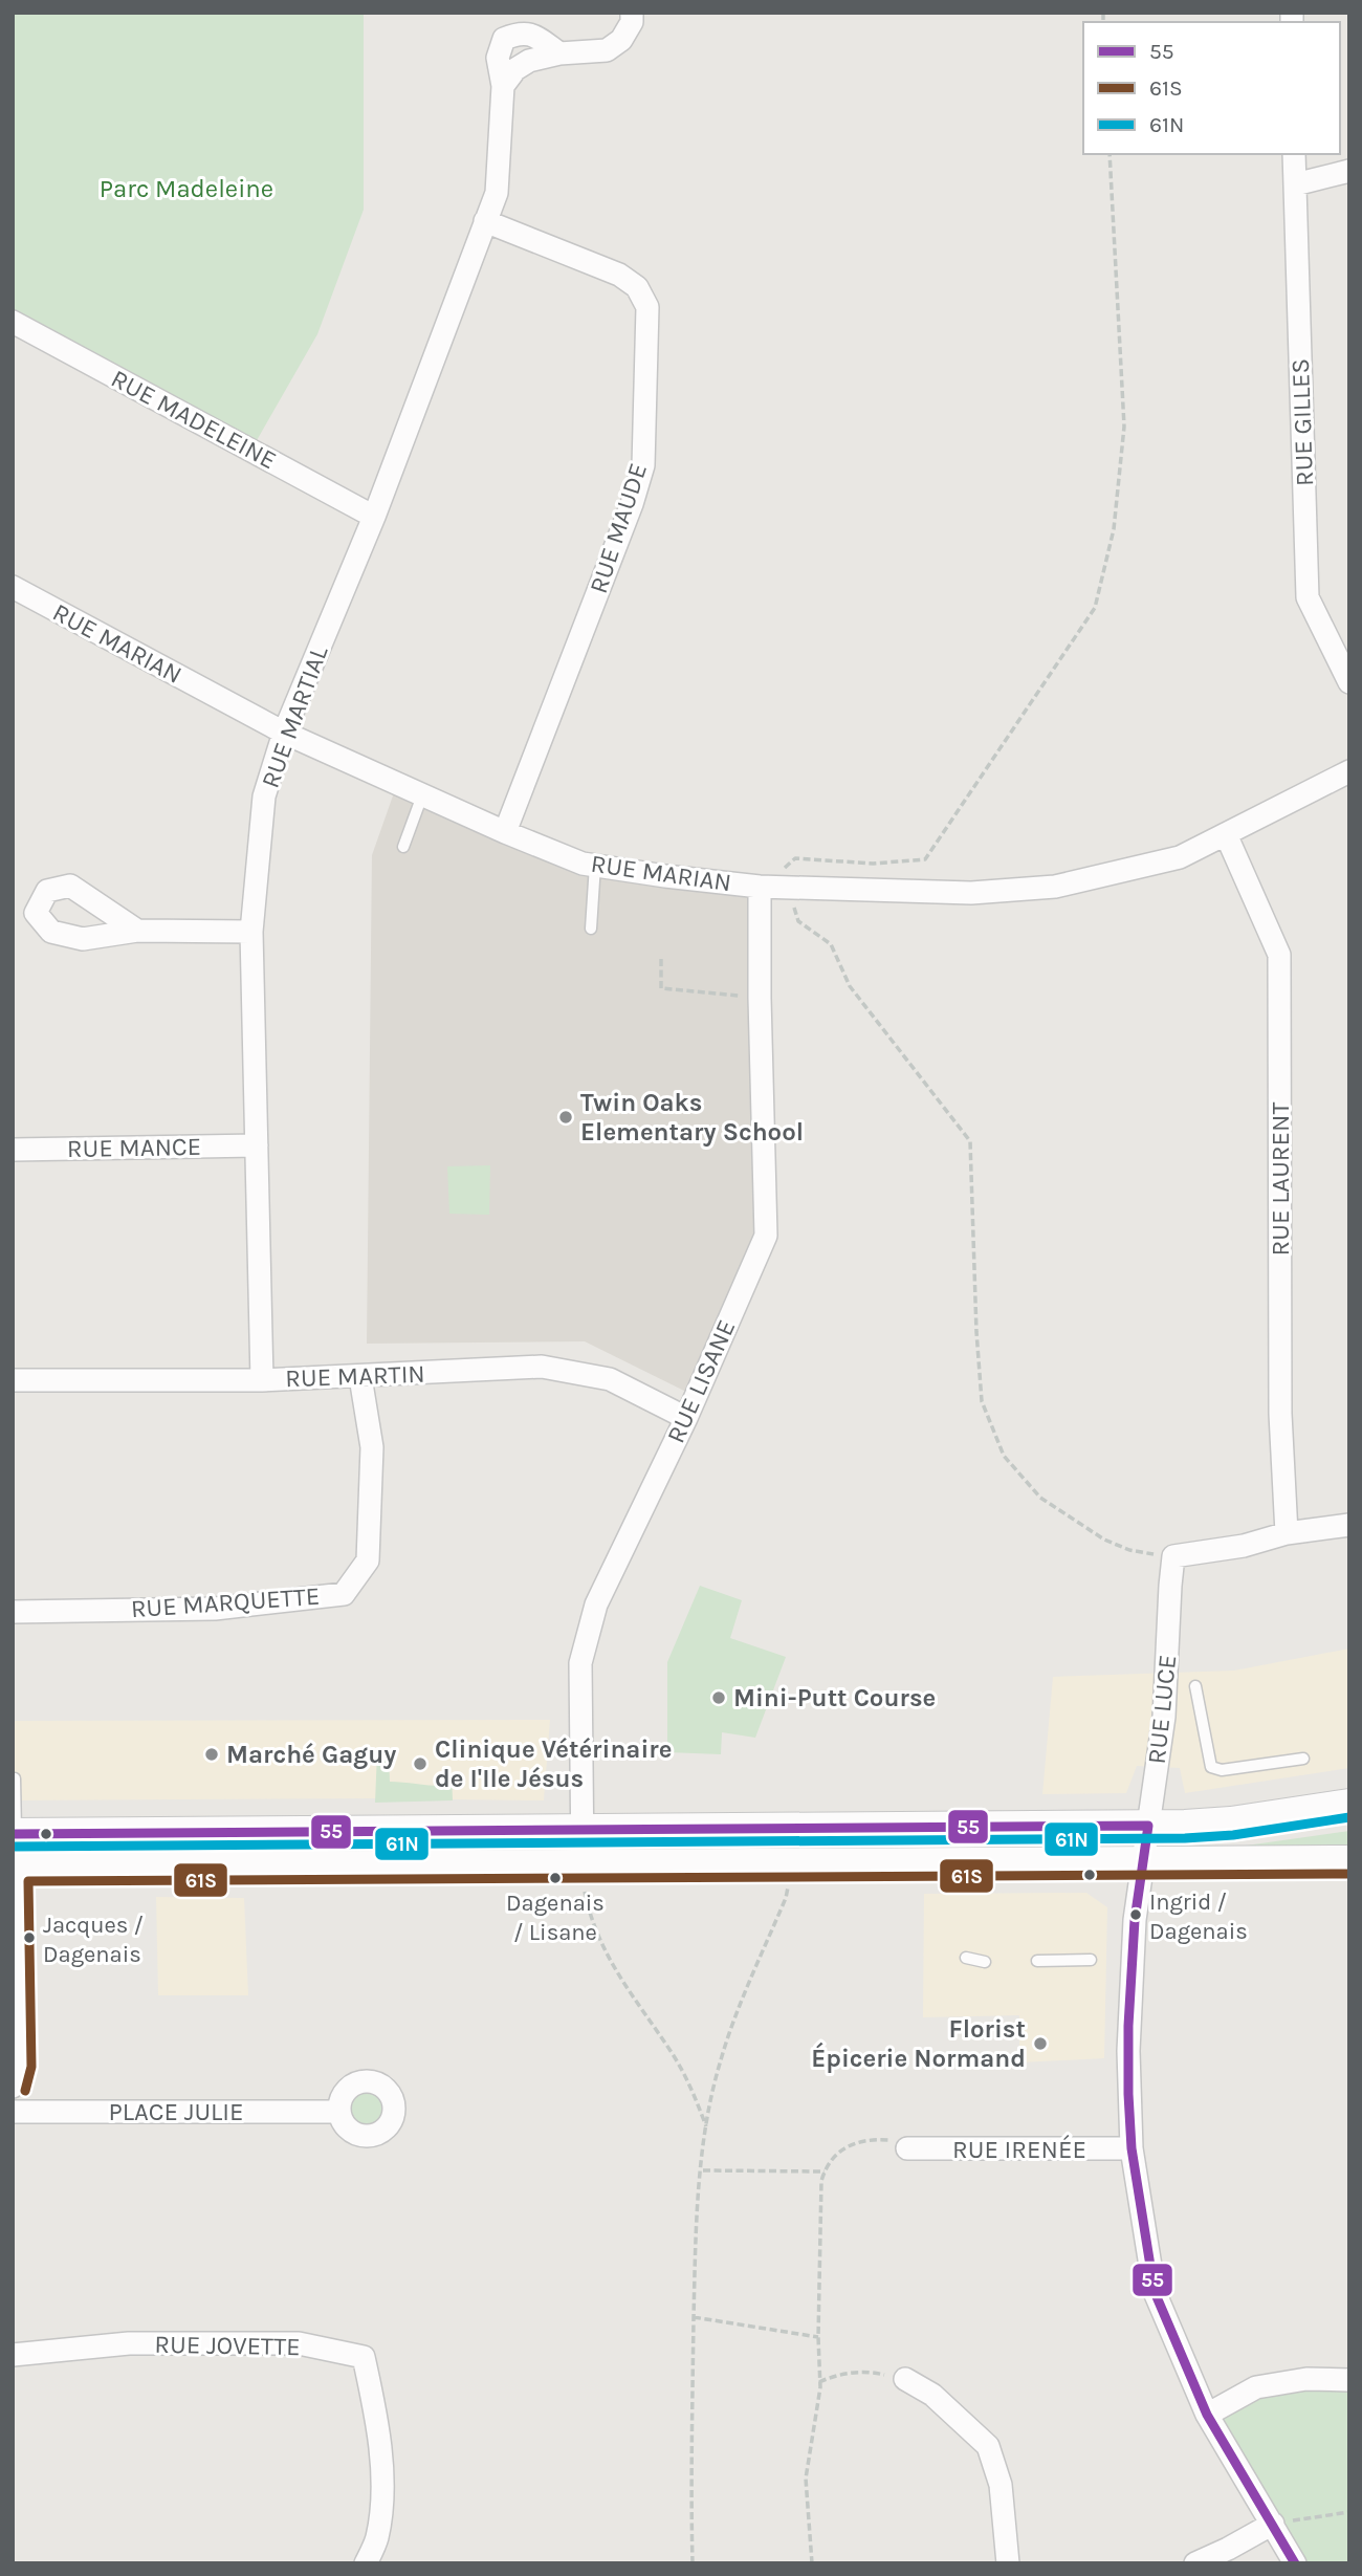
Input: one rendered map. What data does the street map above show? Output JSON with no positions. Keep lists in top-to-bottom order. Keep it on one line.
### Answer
{"streets":{"street":["RUE MADELEINE","RUE GILLES","RUE MAUDE","RUE MARIAN","RUE MARTIAL","RUE MANCE","RUE LAURENT","RUE MARTIN","RUE LISANE","RUE MARQUETTE","RUE LUCE","PLACE JULIE","RUE IRENÉE","RUE JOVETTE"]},"crossings":[["RUE MADELEINE","RUE MARTIAL"],["RUE MAUDE","RUE MARIAN"],["RUE MAUDE","RUE MARTIAL"],["RUE MARIAN","RUE MARTIAL"],["RUE MARIAN","RUE LAURENT"],["RUE MARIAN","RUE LISANE"],["RUE MARTIAL","RUE MANCE"],["RUE MARTIAL","RUE MARTIN"],["RUE LAURENT","RUE LUCE"],["RUE MARTIN","RUE LISANE"],["RUE MARTIN","RUE MARQUETTE"],["RUE LUCE","RUE IRENÉE"]],"parks":["Parc Madeleine"],"places":["Twin Oaks Elementary School","Mini-Putt Course","Marché Gaguy","Clinique Vétérinaire de I'Ile Jésus","Dagenais / Lisane","Ingrid / Dagenais","Jacques / Dagenais","Florist Épicerie Normand"],"lines":["transit line 61N","transit line 55","transit line 61S"],"legend":["55","61S","61N"]}
